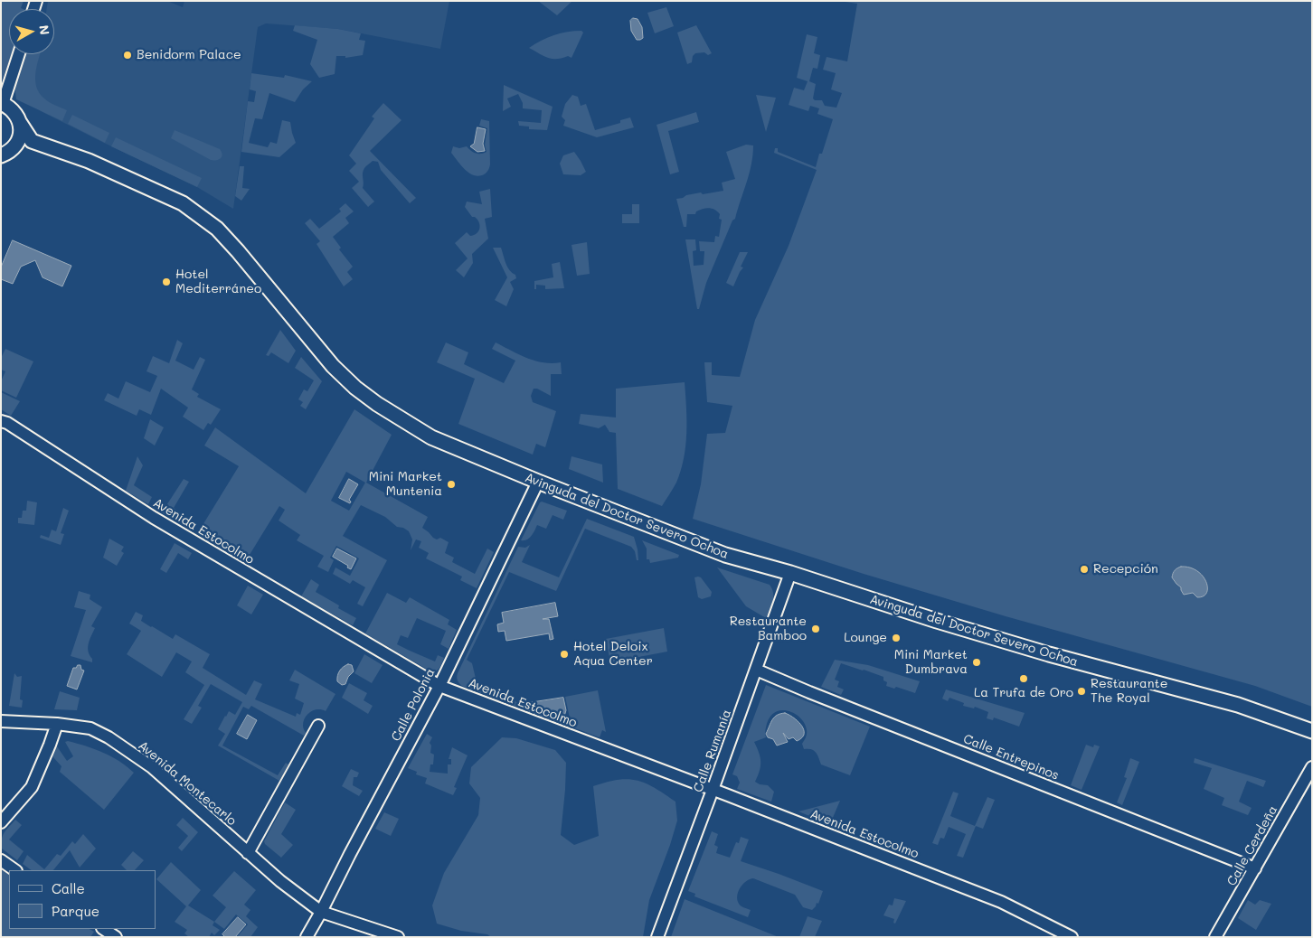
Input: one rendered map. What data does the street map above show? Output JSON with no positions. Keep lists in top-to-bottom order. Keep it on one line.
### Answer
{"streets":{"street":["Avinguda del Doctor Severo Ochoa","Avenida Estocolmo","Calle Polonia","Calle Rumanía","Calle Entrepinos","Avenida Montecarlo","Calle Cerdeña"]},"crossings":[["Avinguda del Doctor Severo Ochoa","Calle Polonia"],["Avinguda del Doctor Severo Ochoa","Calle Rumanía"],["Avenida Estocolmo","Calle Polonia"],["Avenida Estocolmo","Calle Rumanía"],["Calle Polonia","Avenida Montecarlo"],["Calle Rumanía","Calle Entrepinos"],["Calle Entrepinos","Calle Cerdeña"]],"places":["Benidorm Palace","Hotel Mediterráneo","Mini Market Muntenia","Recepción","Restaurante Bamboo","Lounge","Hotel Deloix Aqua Center","Mini Market Dumbrava","La Trufa de Oro","Restaurante The Royal"],"legend":["Calle","Parque"],"north":"right"}
